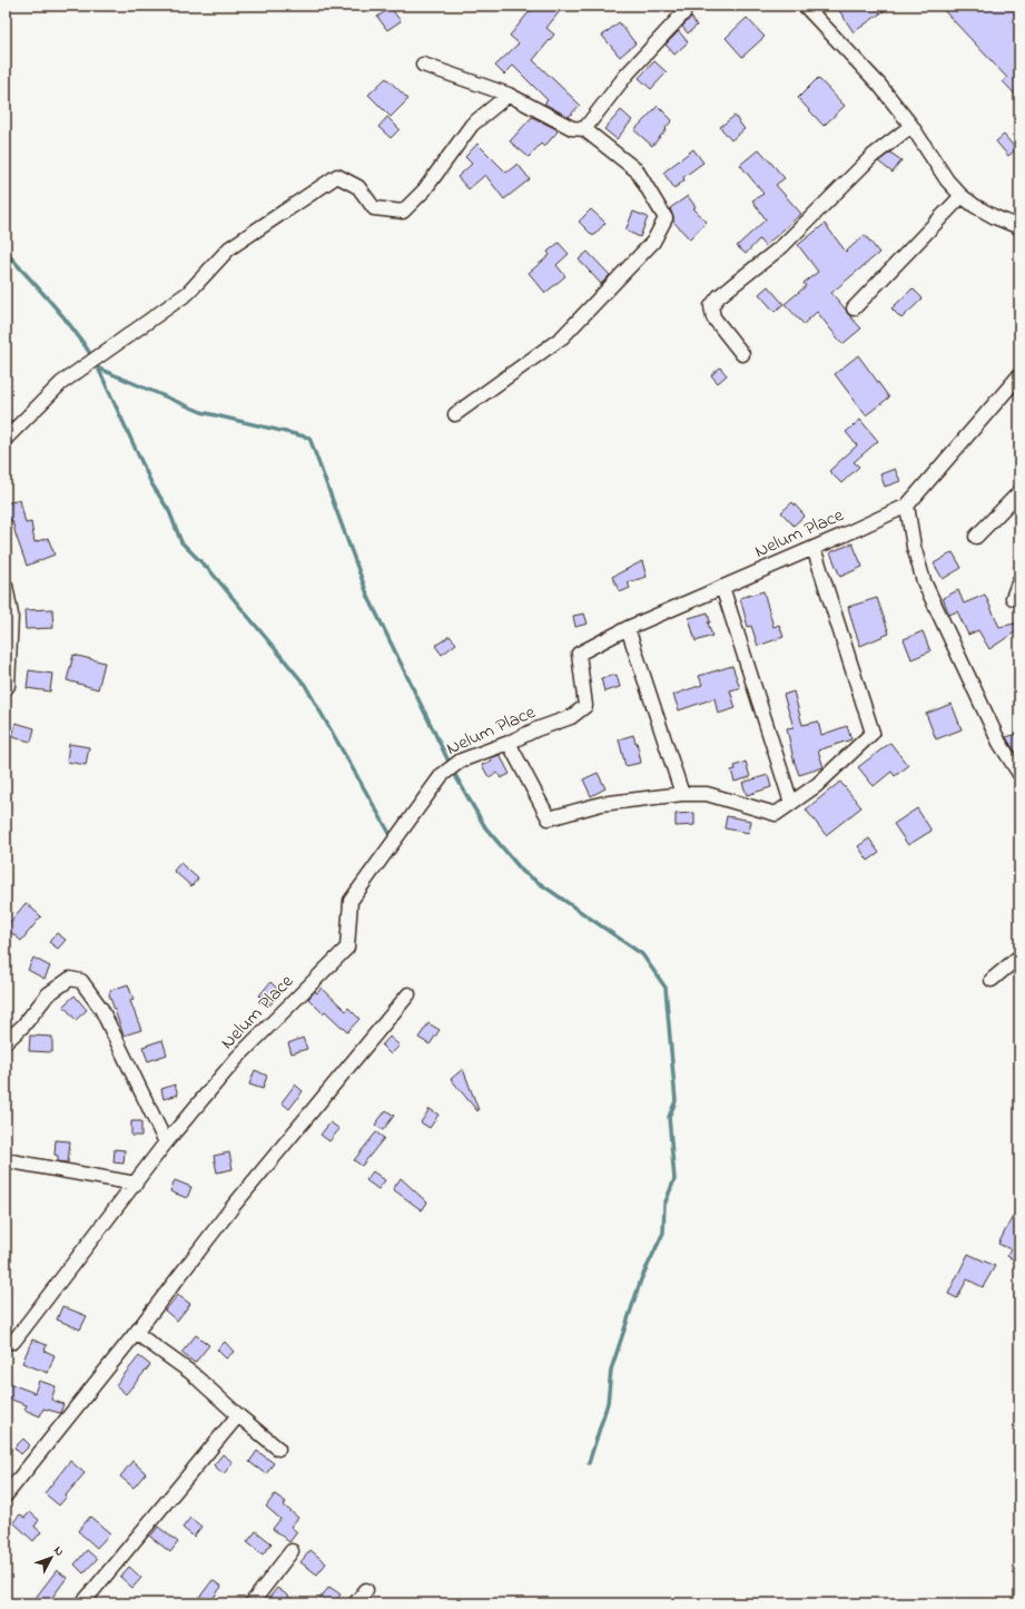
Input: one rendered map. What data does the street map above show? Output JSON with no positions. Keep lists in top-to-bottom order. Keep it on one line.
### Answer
{"streets":{"street":["Nelum Place"]},"north":"top right"}
